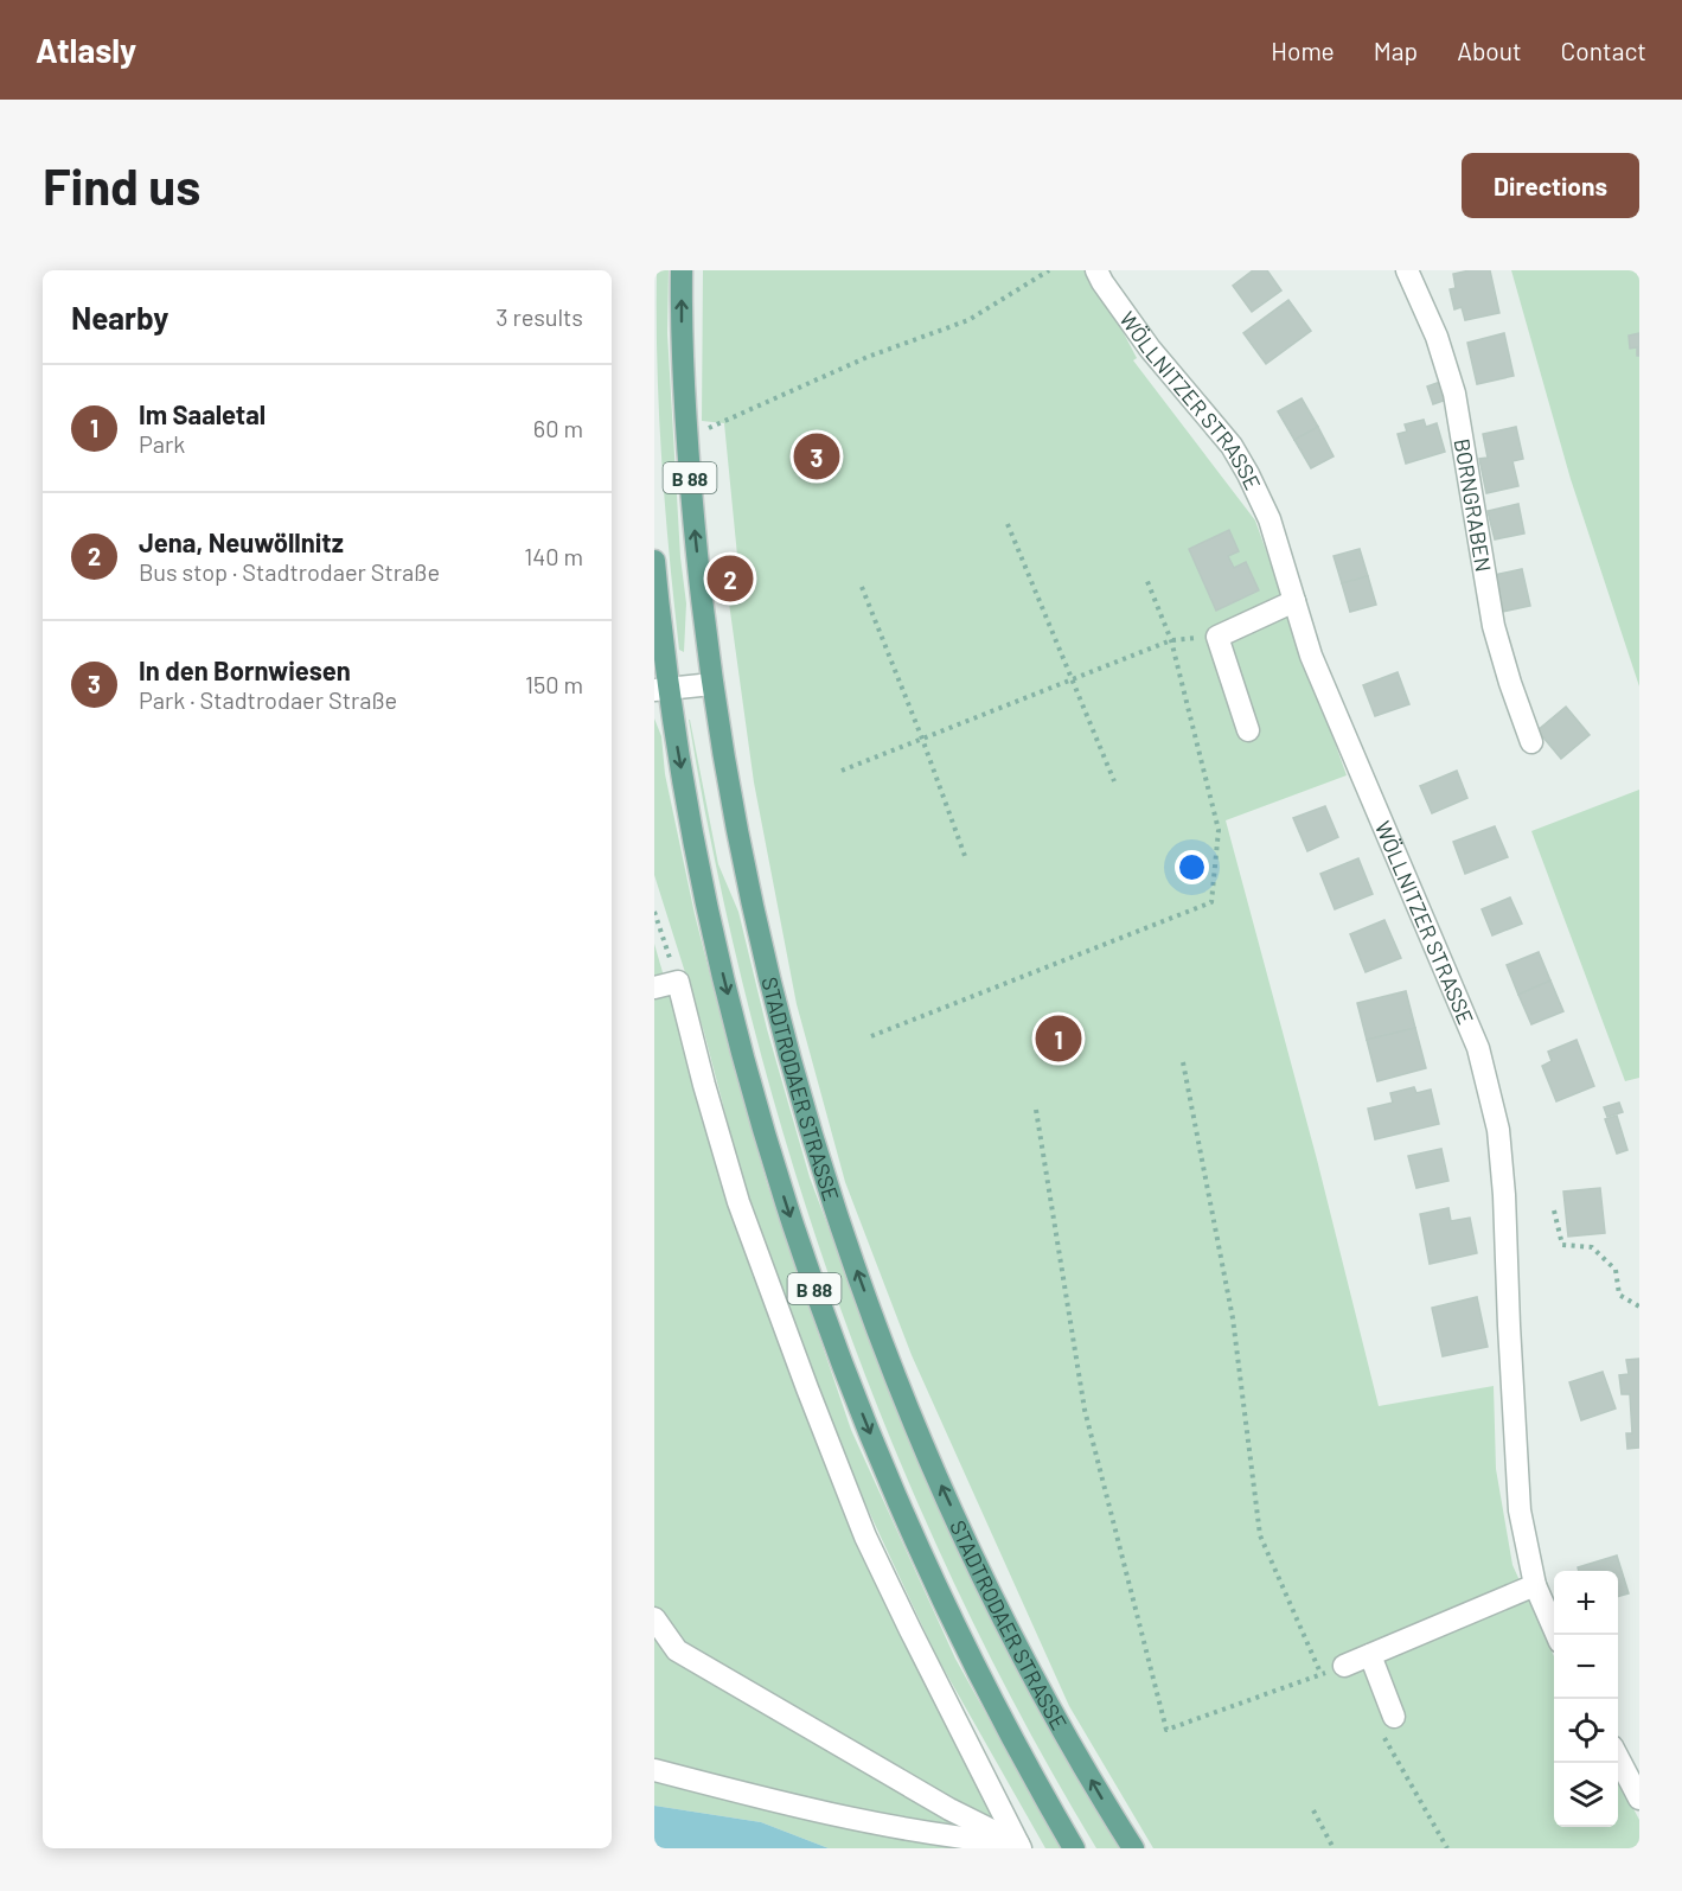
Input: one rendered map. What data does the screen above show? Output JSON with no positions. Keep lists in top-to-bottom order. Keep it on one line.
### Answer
{"streets":{"main road":["B 88","STADTRODAER STRASSE"],"street":["WÖLLNITZER STRASSE","BORNGRABEN"]},"page":{"header":"Atlasly","nav":["Home","Map","About","Contact"],"buttons":"Directions","title":"Find us","heading":["Nearby","3 results"],"list":[{"mark":"1","name":"Im Saaletal","note":"Park","value":"60 m"},{"mark":"2","name":"Jena, Neuwöllnitz","note":"Bus stop · Stadtrodaer Straße","value":"140 m"},{"mark":"3","name":"In den Bornwiesen","note":"Park · Stadtrodaer Straße","value":"150 m"}],"pins":["3","2","1"],"map_buttons":["+","−"]}}
